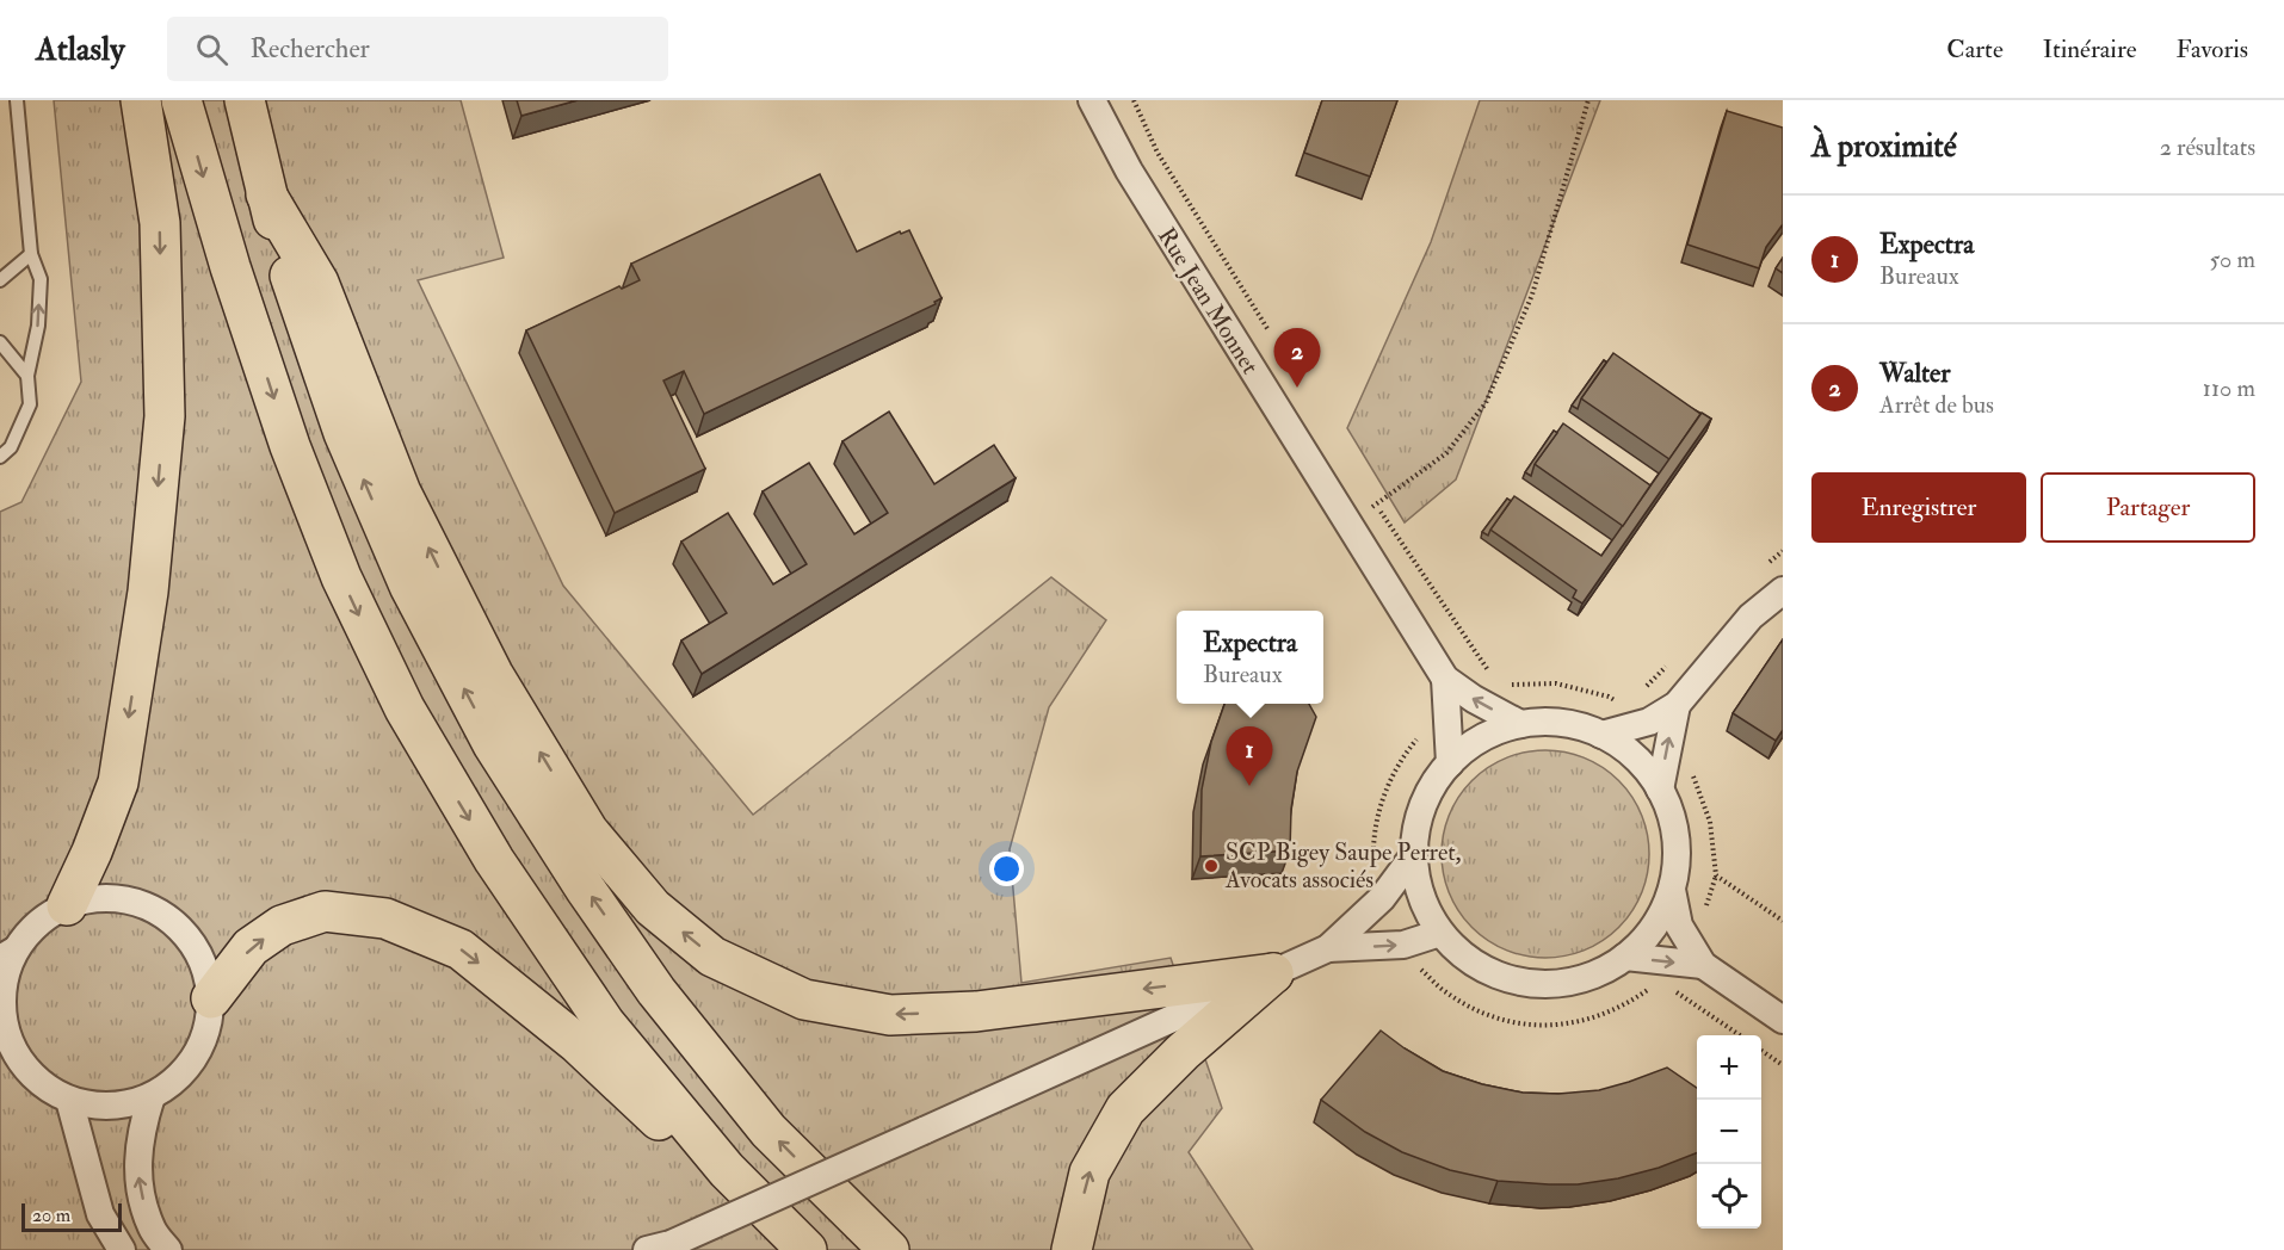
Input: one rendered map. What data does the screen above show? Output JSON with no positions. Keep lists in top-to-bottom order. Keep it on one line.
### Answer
{"streets":{"street":["Rue Jean Monnet"]},"places":["SCP Bigey Saupe Perret, Avocats associés"],"scale_bar":"20 m","page":{"header":"Atlasly","search":"Rechercher","nav":["Carte","Itinéraire","Favoris"],"heading":["À proximité","2 résultats"],"list":[{"mark":"1","name":"Expectra","note":"Bureaux","value":"50 m"},{"mark":"2","name":"Walter","note":"Arrêt de bus","value":"110 m"}],"pins":["2","1"],"buttons":["Enregistrer","Partager"],"popup":["Expectra","Bureaux"],"map_buttons":["+","−"],"scale":"20 m"}}
